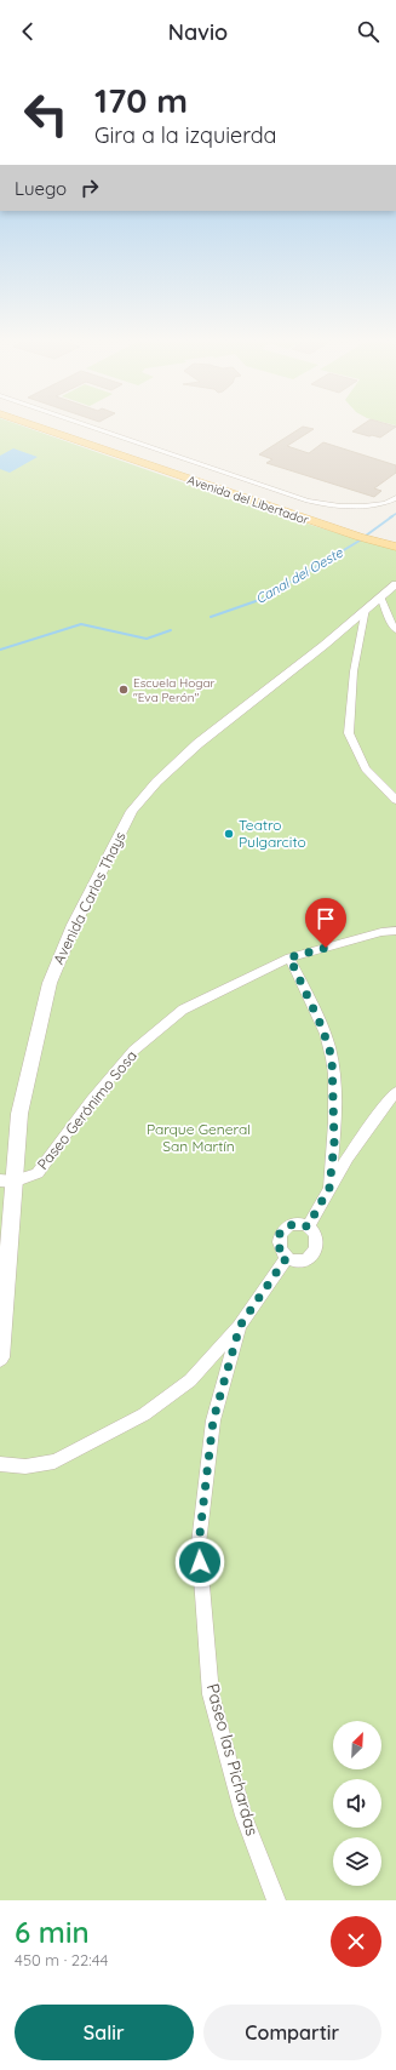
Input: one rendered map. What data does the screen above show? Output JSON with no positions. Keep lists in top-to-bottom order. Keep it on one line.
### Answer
{"streets":{"main road":["Avenida del Libertador"],"street":["Avenida Carlos Thays","Paseo Gerónimo Sosa","Paseo las Pichardas"]},"crossings":[["Avenida Carlos Thays","Paseo Gerónimo Sosa"]],"water":["Canal del Oeste"],"parks":["Parque General San Martín"],"places":["Escuela Hogar \"Eva Perón\"","Teatro Pulgarcito"],"north":"top right","page":{"header":"Navio","turn":["170 m","Gira a la izquierda"],"then":"Luego","heading":["6 min","450 m · 22:44"],"buttons":["Salir","Compartir"]}}
